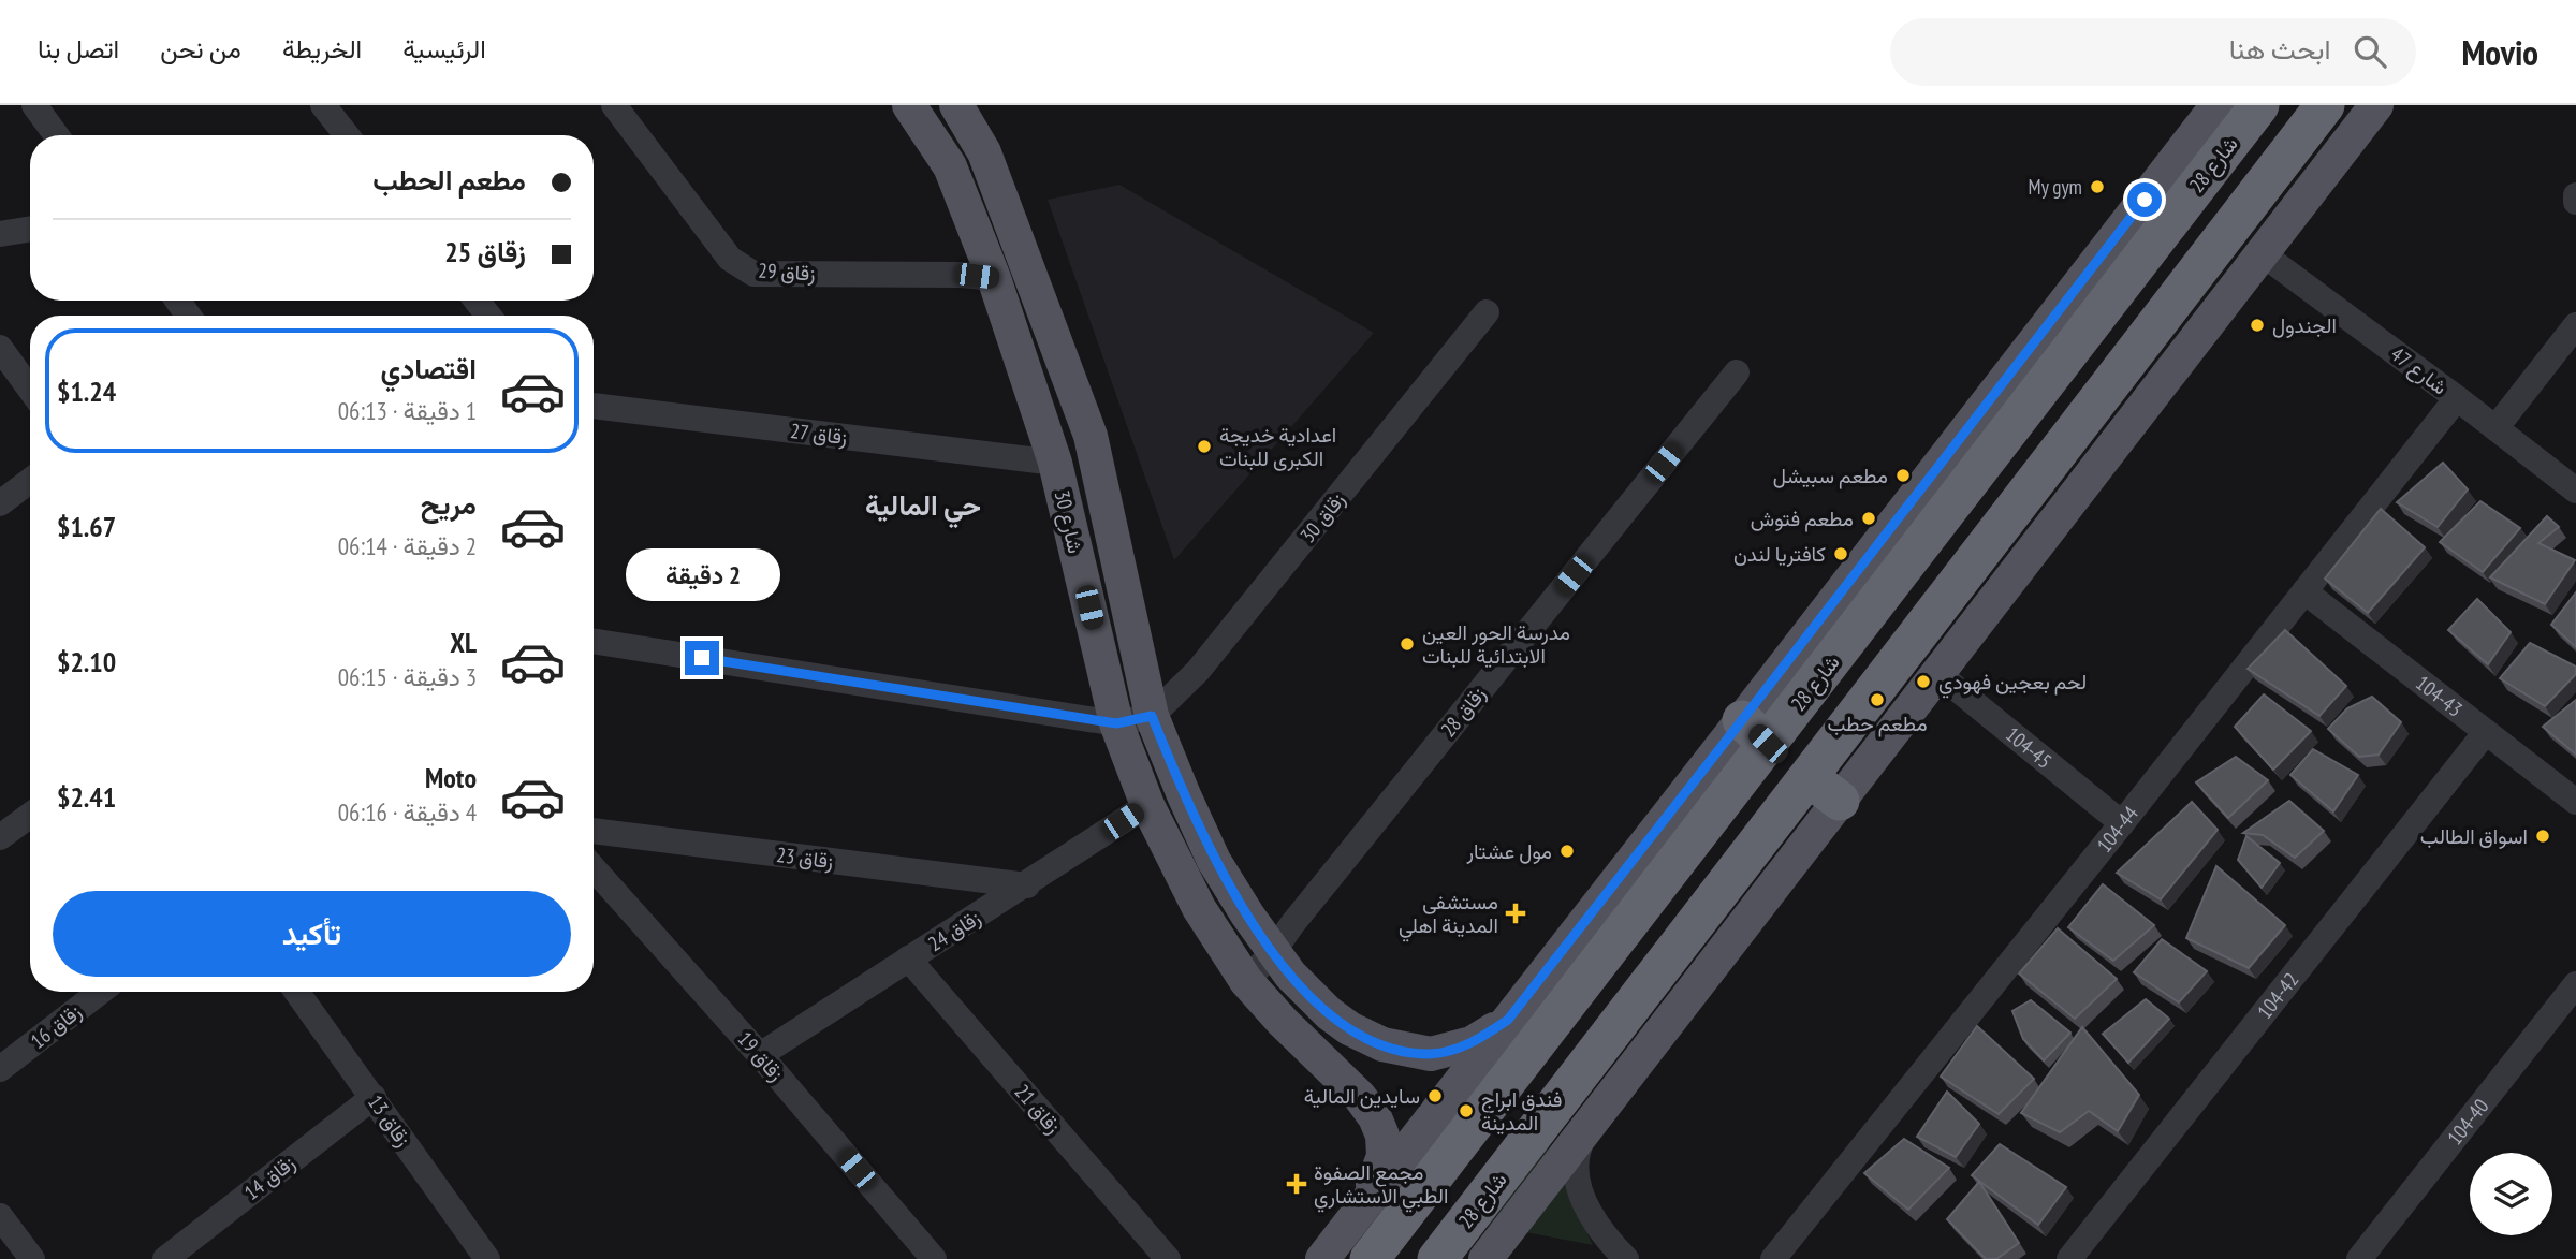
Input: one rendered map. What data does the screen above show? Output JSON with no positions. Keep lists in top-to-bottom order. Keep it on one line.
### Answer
{"streets":{"highway":["شارع 28"],"main road":["شارع 30"],"street":["زقاق 29","شارع 47","زقاق 27","زقاق 30","104-43","زقاق 28","104-45","104-44","زقاق 23","زقاق 24","104-42","زقاق 16","زقاق 19","زقاق 21","زقاق 13","104-40","زقاق 14"]},"crossings":[["زقاق 29","شارع 30"],["شارع 47","104-44"],["زقاق 27","شارع 30"],["زقاق 30","شارع 30"],["شارع 30","زقاق 28"],["شارع 30","زقاق 24"],["104-43","104-44"],["104-43","104-42"],["104-45","104-44"],["زقاق 23","زقاق 24"],["زقاق 24","زقاق 19"],["زقاق 24","زقاق 21"],["زقاق 13","زقاق 14"]],"districts":["حي المالية"],"places":{"other":["My gym","الجندول","اعدادية خديجة الكبرى للبنات","مطعم سبيشل","مطعم فتوش","كافتريا لندن","مدرسة الحور العين الابتدائية للبنات","لحم بعجين فهودي","مطعم حطب","اسواق الطالب","مول عشتار","سايدين المالية","فندق ابراج المدينة"],"health":["مستشفى المدينة اهلي","مجمع الصفوة الطبي الاستشاري"]},"page":{"header":"Movio","search":"ابحث هنا","nav":["الرئيسية","الخريطة","من نحن","اتصل بنا"],"banner":["مطعم الحطب","زقاق 25"],"list":[{"name":"اقتصادي","note":"1 دقيقة · 06:13","value":"$1.24"},{"name":"مريح","note":"2 دقيقة · 06:14","value":"$1.67"},{"name":"XL","note":"3 دقيقة · 06:15","value":"$2.10"},{"name":"Moto","note":"4 دقيقة · 06:16","value":"$2.41"}],"bubble":"2 دقيقة","buttons":"تأكيد"}}
